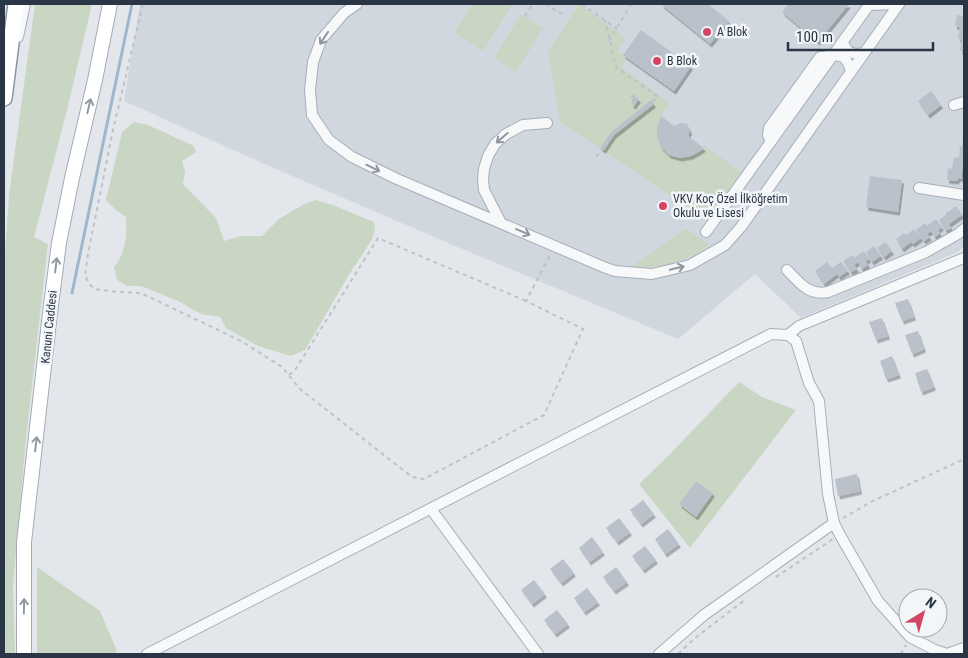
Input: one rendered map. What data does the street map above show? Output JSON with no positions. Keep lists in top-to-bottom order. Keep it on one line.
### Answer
{"streets":{"main road":["Kanuni Caddesi"]},"one_way":["Kanuni Caddesi"],"places":["A Blok","B Blok","VKV Koç Özel İlköğretim Okulu ve Lisesi"],"scale_bar":"100 m","north":"top right"}
